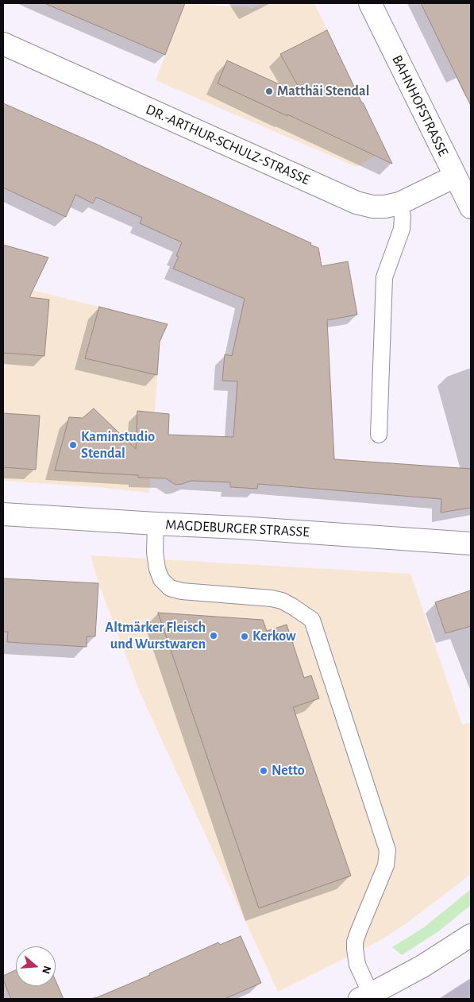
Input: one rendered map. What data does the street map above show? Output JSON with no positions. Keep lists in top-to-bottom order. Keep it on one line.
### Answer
{"streets":{"street":["BAHNHOFSTRASSE","DR.-ARTHUR-SCHULZ-STRASSE","MAGDEBURGER STRASSE"]},"crossings":[["BAHNHOFSTRASSE","DR.-ARTHUR-SCHULZ-STRASSE"]],"places":["Matthäi Stendal","Kaminstudio Stendal","Altmärker Fleisch und Wurstwaren","Kerkow","Netto"],"north":"right"}
